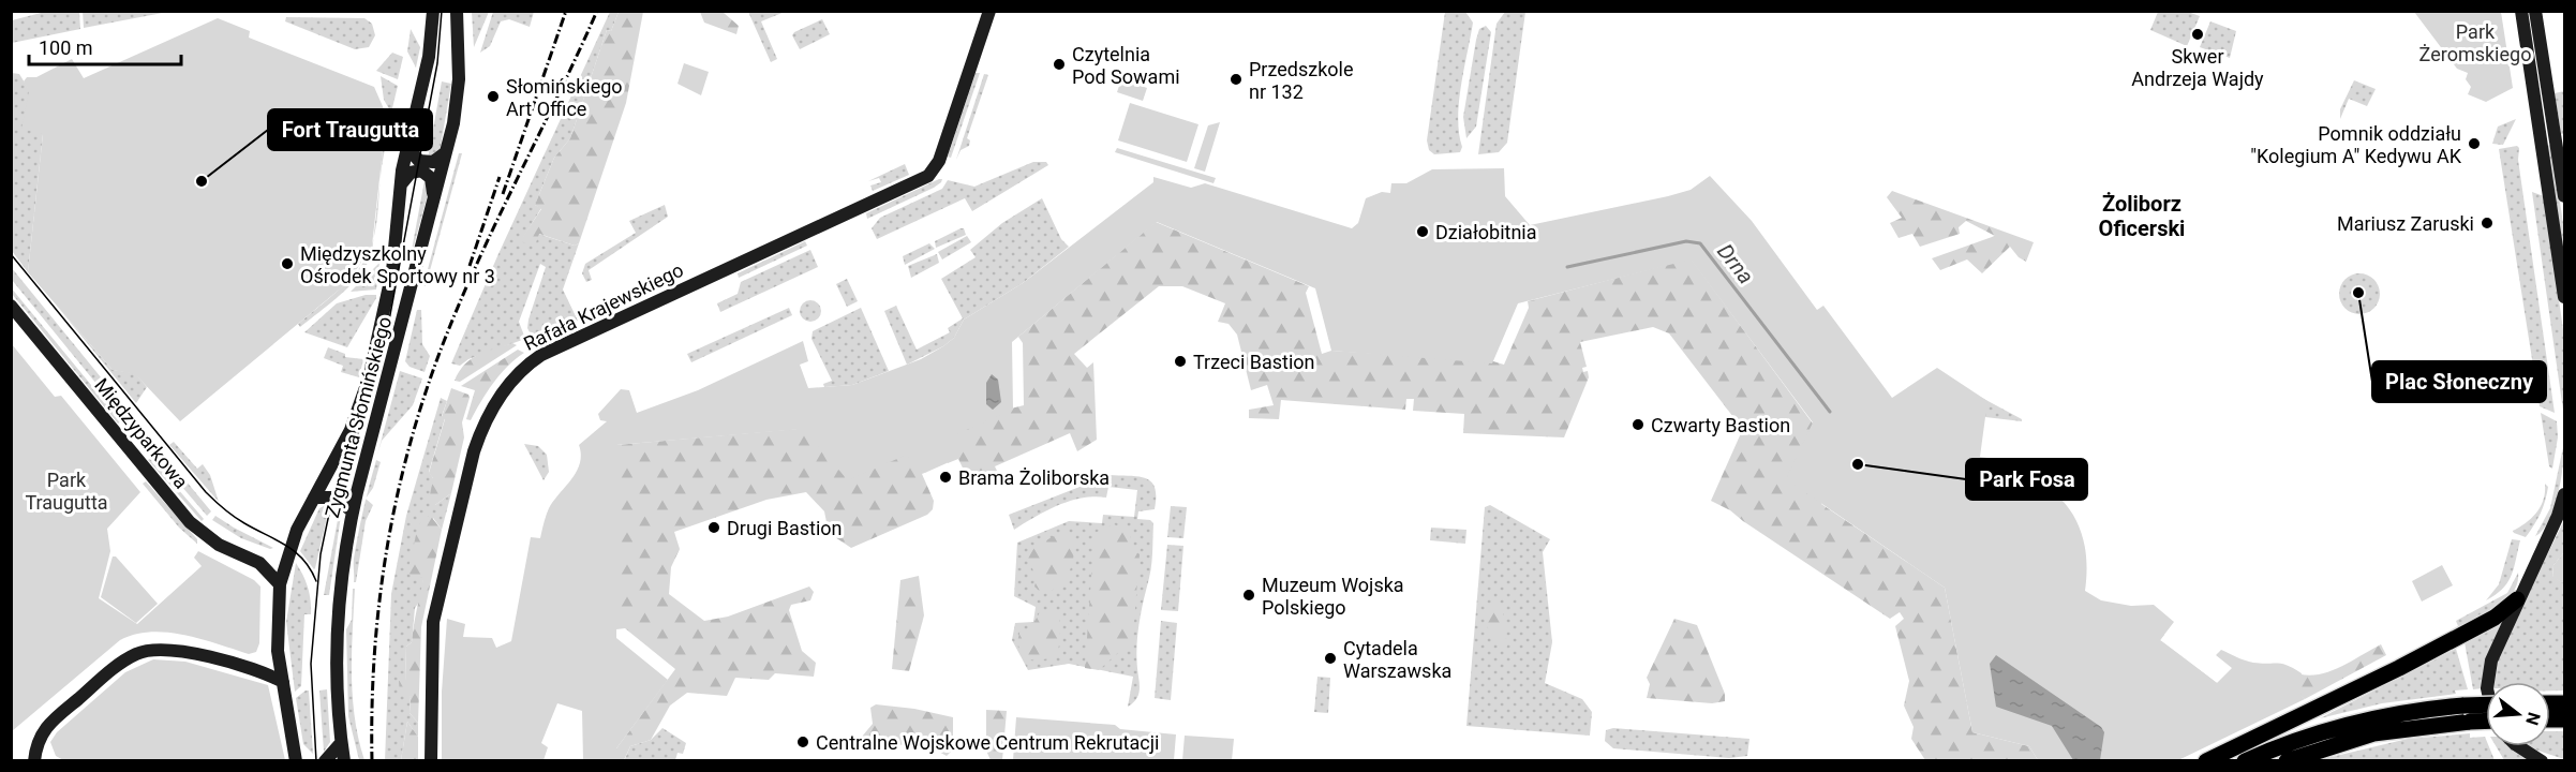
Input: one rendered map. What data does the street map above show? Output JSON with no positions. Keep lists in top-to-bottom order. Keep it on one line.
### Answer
{"streets":{"main road":["Rafała Krajewskiego","Zygmunta Słomińskiego","Międzyparkowa"]},"crossings":[["Zygmunta Słomińskiego","Międzyparkowa"]],"districts":["Żoliborz Oficerski"],"water":["Drna"],"parks":["Park Żeromskiego","Park Traugutta"],"places":["Skwer Andrzeja Wajdy","Czytelnia Pod Sowami","Przedszkole nr 132","Słomińskiego Art Office","Pomnik oddziału \"Kolegium A\" Kedywu AK","Fort Traugutta","Mariusz Zaruski","Działobitnia","Międzyszkolny Ośrodek Sportowy nr 3","Plac Słoneczny","Trzeci Bastion","Czwarty Bastion","Park Fosa","Brama Żoliborska","Drugi Bastion","Muzeum Wojska Polskiego","Cytadela Warszawska","Centralne Wojskowe Centrum Rekrutacji"],"scale_bar":"100 m","north":"right"}
